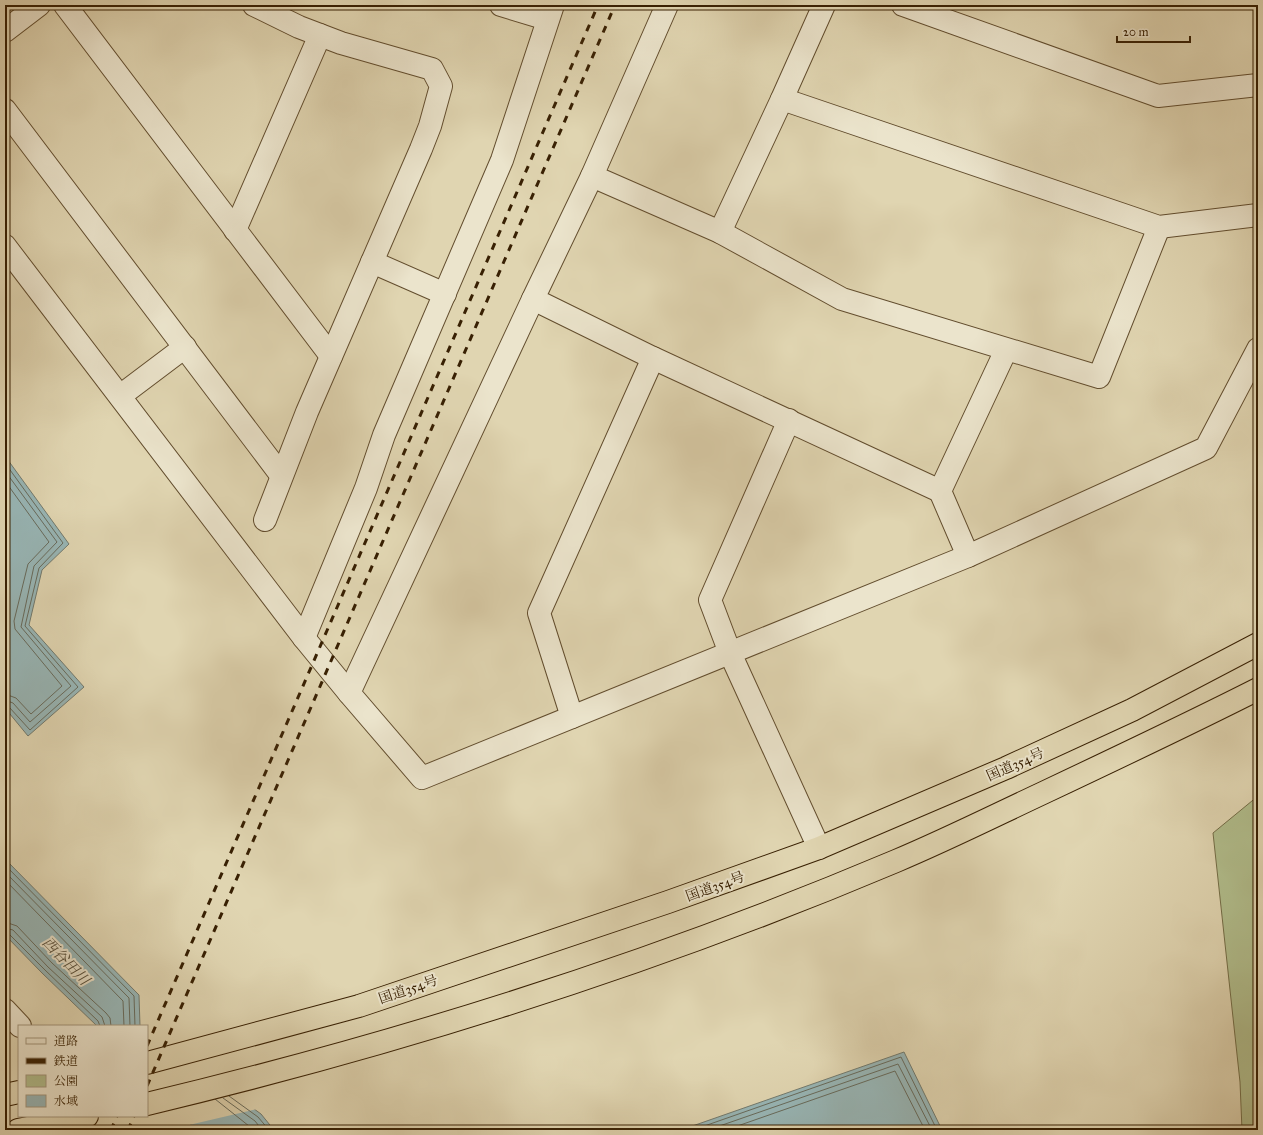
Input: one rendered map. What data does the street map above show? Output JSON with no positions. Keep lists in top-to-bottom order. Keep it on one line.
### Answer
{"streets":{"highway":["国道354号"]},"water":["西谷田川"],"legend":["道路","鉄道","公園","水域"],"scale_bar":"20 m"}
